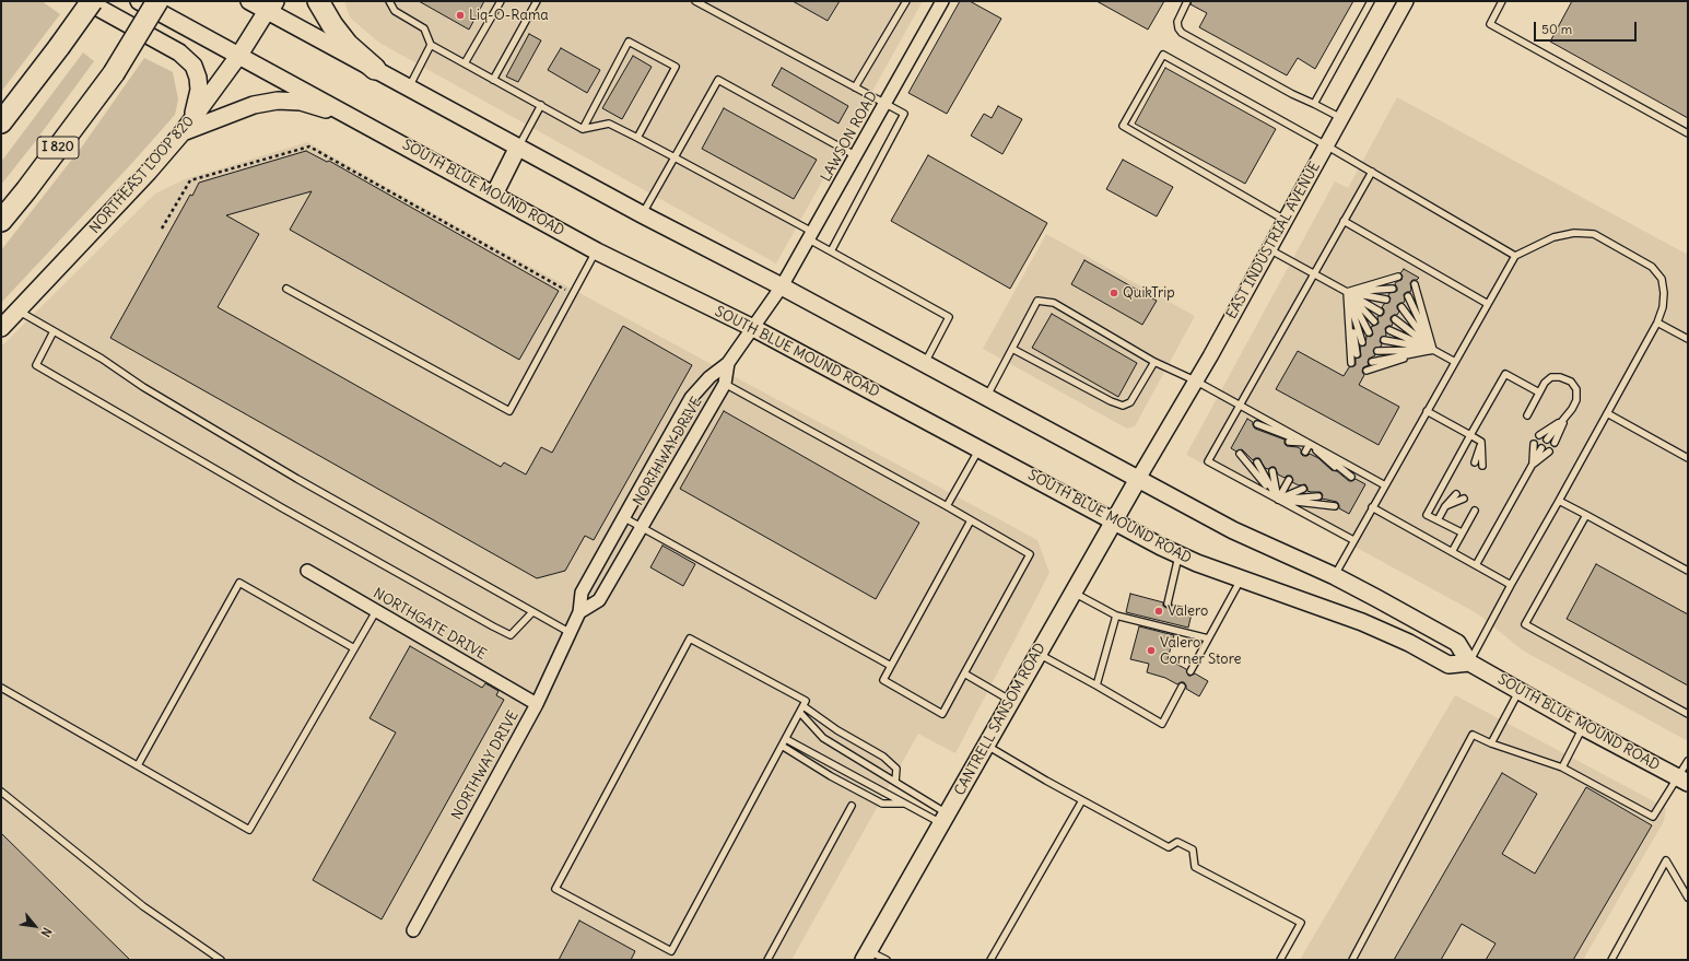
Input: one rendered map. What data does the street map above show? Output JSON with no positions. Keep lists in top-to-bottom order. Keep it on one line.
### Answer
{"streets":{"highway":["I 820"],"main road":["NORTHEAST LOOP 820","SOUTH BLUE MOUND ROAD","CANTRELL SANSOM ROAD"],"street":["LAWSON ROAD","EAST INDUSTRIAL AVENUE","NORTHWAY DRIVE","NORTHGATE DRIVE"]},"crossings":[["LAWSON ROAD","NORTHWAY DRIVE"],["NORTHEAST LOOP 820","SOUTH BLUE MOUND ROAD"],["SOUTH BLUE MOUND ROAD","NORTHWAY DRIVE"],["SOUTH BLUE MOUND ROAD","CANTRELL SANSOM ROAD"],["EAST INDUSTRIAL AVENUE","CANTRELL SANSOM ROAD"],["NORTHWAY DRIVE","NORTHGATE DRIVE"]],"places":["Liq-O-Rama","QuikTrip","Valero","Valero Corner Store"],"scale_bar":"50 m","north":"bottom right"}
